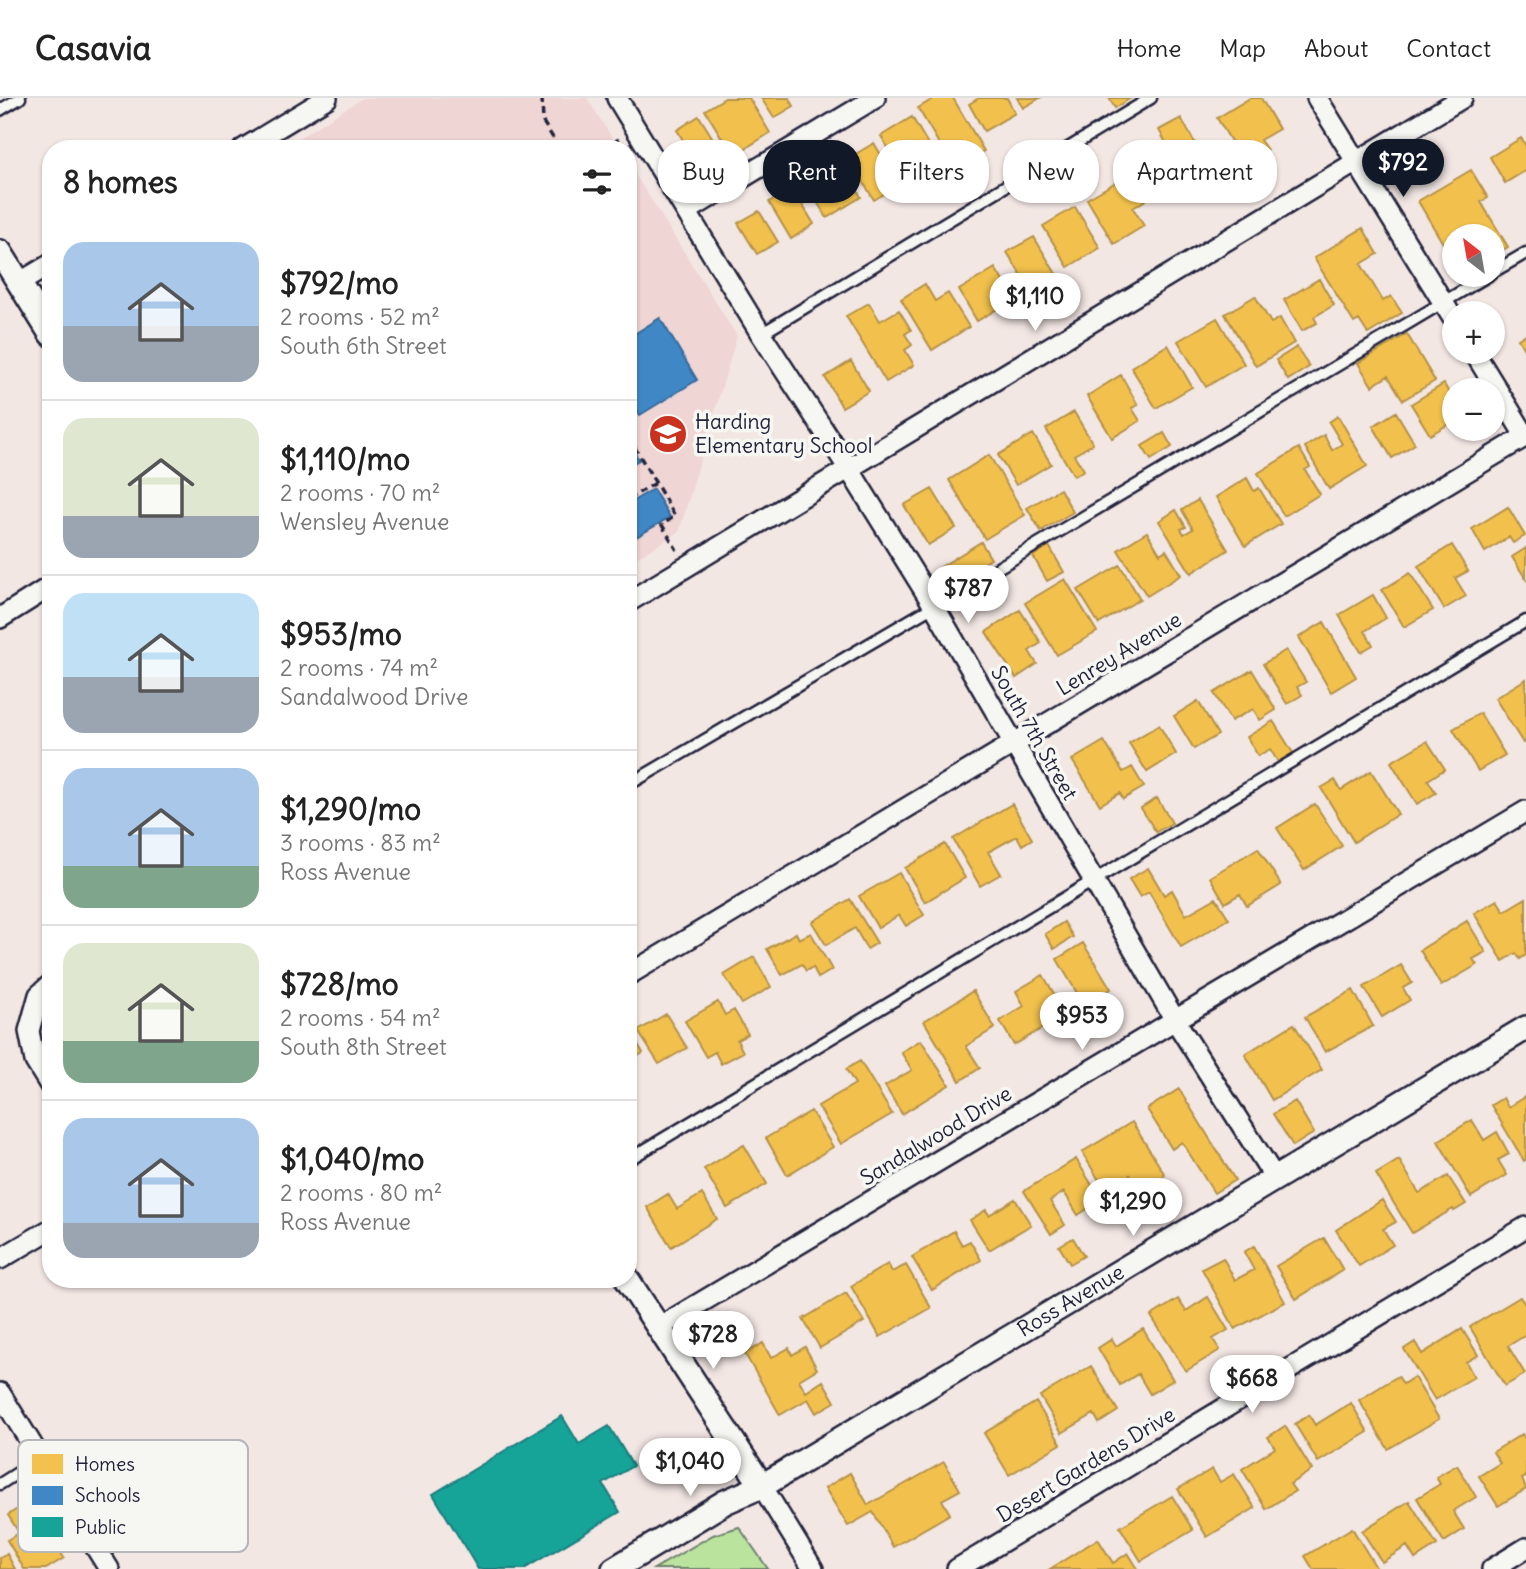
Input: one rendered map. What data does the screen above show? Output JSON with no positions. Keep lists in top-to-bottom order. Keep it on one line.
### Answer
{"streets":{"street":["Lenrey Avenue","South 7th Street","Sandalwood Drive","Ross Avenue","Desert Gardens Drive"]},"crossings":[["Lenrey Avenue","South 7th Street"],["South 7th Street","Sandalwood Drive"],["South 7th Street","Ross Avenue"]],"places":{"school or university":["Harding Elementary School"]},"legend":["Homes","Schools","Public"],"north":"top left","page":{"header":"Casavia","nav":["Home","Map","About","Contact"],"price":["$792","$1,110","$787","$953","$1,290","$728","$668","$1,040"],"chip":["Buy","Rent","Filters","New","Apartment"],"heading":"8 homes","map_buttons":["+","−"],"list":[{"name":"$792/mo","note":"2 rooms · 52 m² · South 6th Street"},{"name":"$1,110/mo","note":"2 rooms · 70 m² · Wensley Avenue"},{"name":"$953/mo","note":"2 rooms · 74 m² · Sandalwood Drive"},{"name":"$1,290/mo","note":"3 rooms · 83 m² · Ross Avenue"},{"name":"$728/mo","note":"2 rooms · 54 m² · South 8th Street"},{"name":"$1,040/mo","note":"2 rooms · 80 m² · Ross Avenue"}]}}
